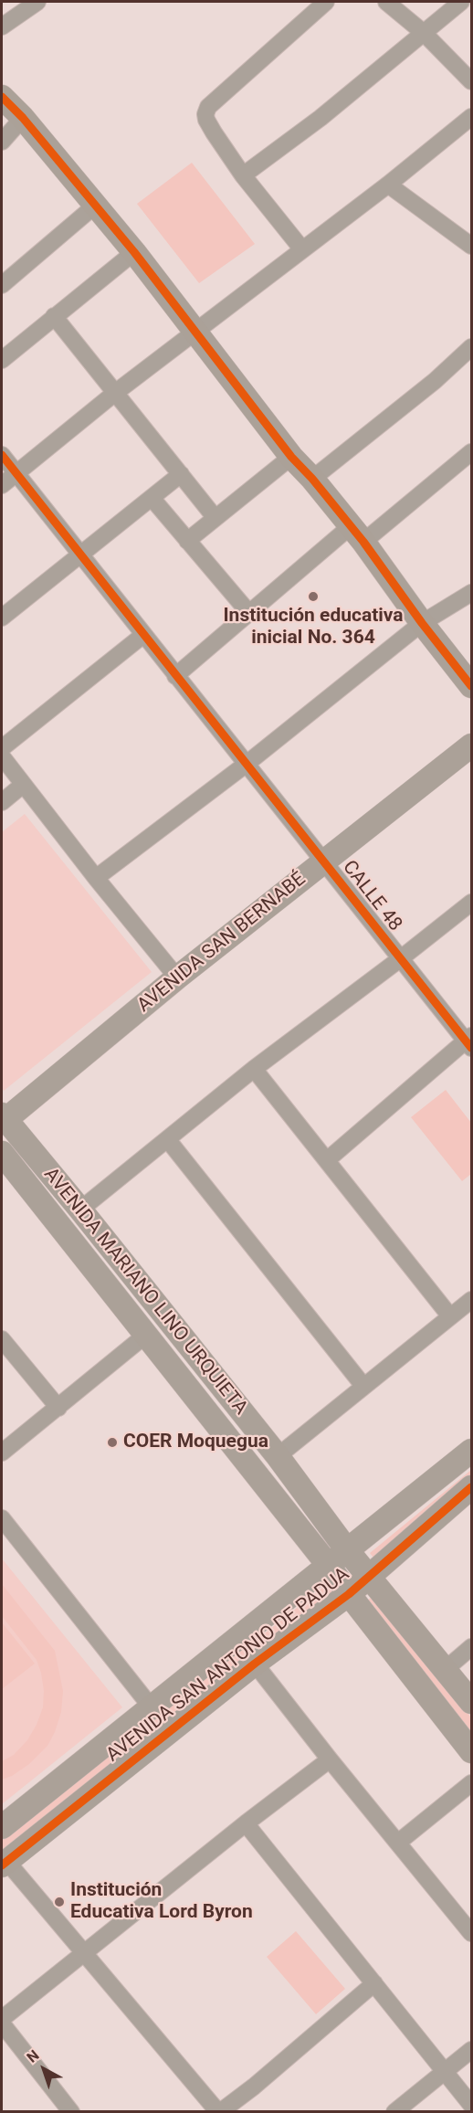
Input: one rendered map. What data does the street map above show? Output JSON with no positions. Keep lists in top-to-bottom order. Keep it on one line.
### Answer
{"streets":{"street":["CALLE 48","AVENIDA SAN BERNABÉ","AVENIDA MARIANO LINO URQUIETA","AVENIDA SAN ANTONIO DE PADUA"]},"crossings":[["CALLE 48","AVENIDA SAN BERNABÉ"],["AVENIDA SAN BERNABÉ","AVENIDA MARIANO LINO URQUIETA"],["AVENIDA MARIANO LINO URQUIETA","AVENIDA SAN ANTONIO DE PADUA"]],"places":["Institución educativa inicial No. 364","COER Moquegua","Institución Educativa Lord Byron"],"north":"top left"}
